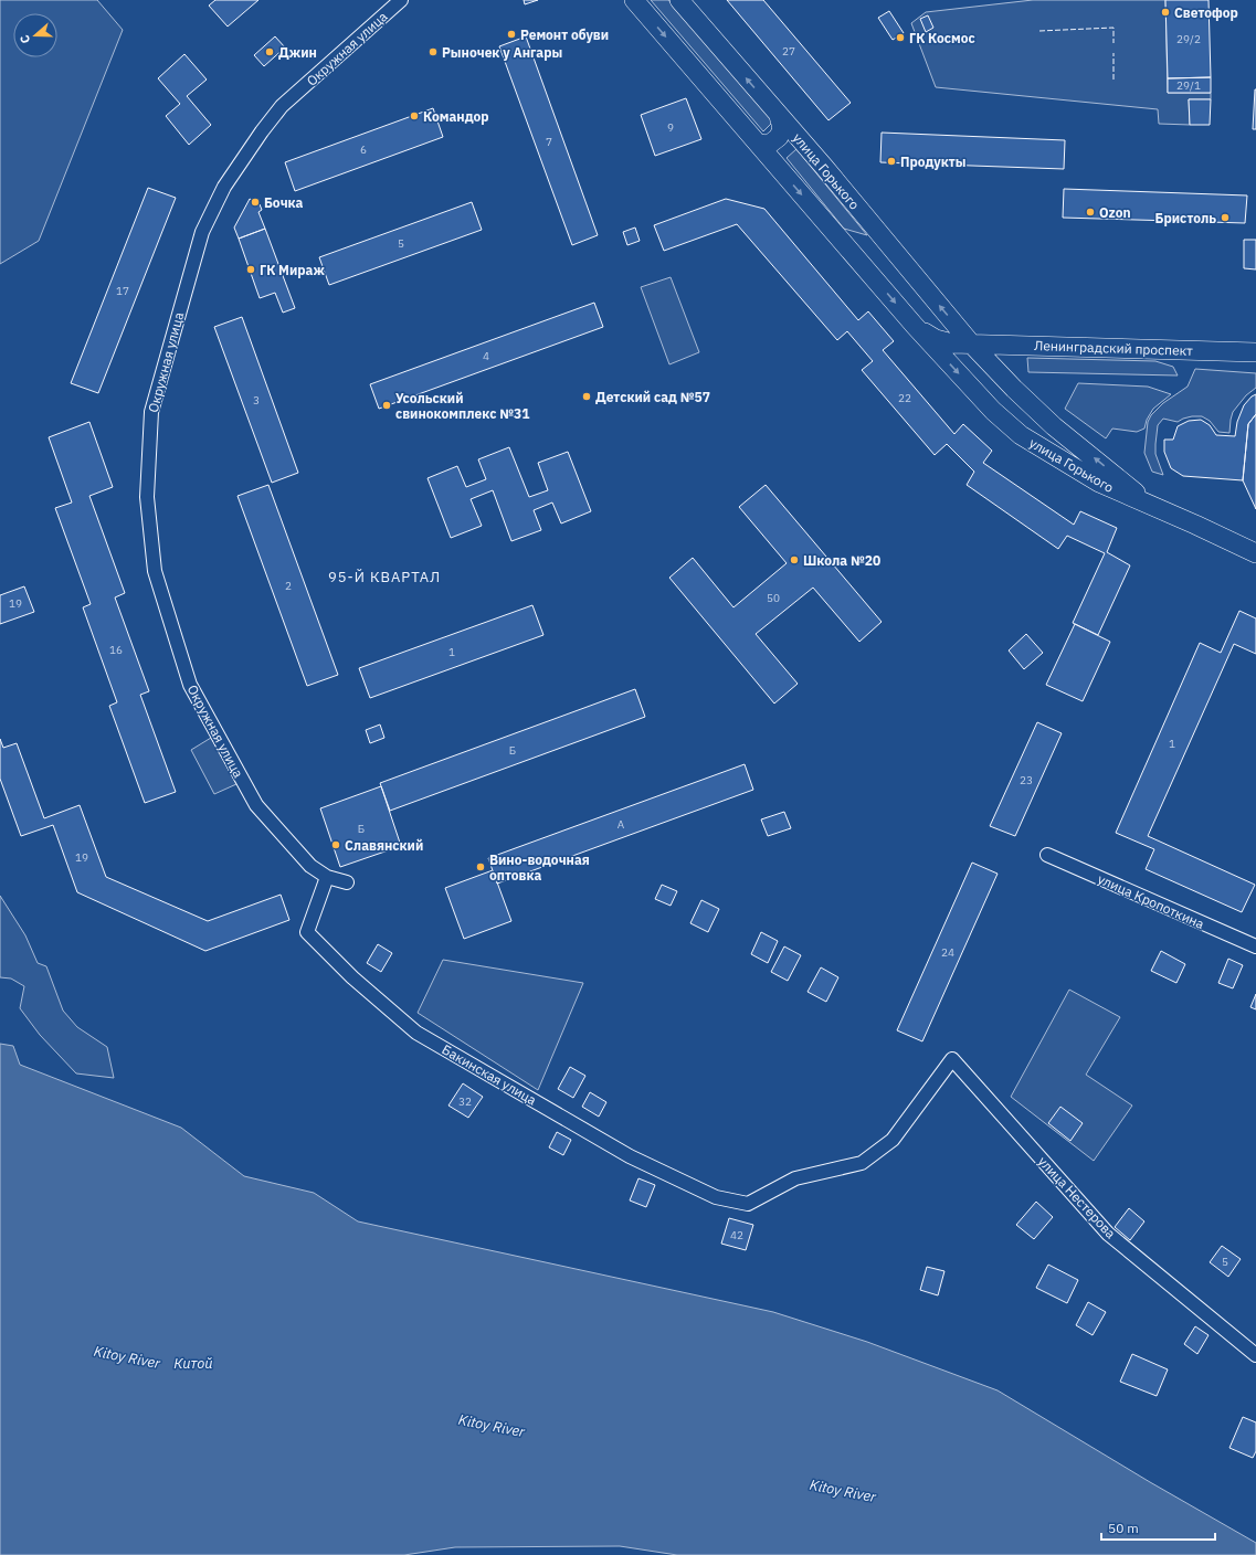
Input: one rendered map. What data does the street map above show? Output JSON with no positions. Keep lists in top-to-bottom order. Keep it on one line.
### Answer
{"streets":{"main road":["улица Горького","Ленинградский проспект"],"street":["Окружная улица","улица Кропоткина","Бакинская улица","улица Нестерова"]},"crossings":[["Окружная улица","Бакинская улица"],["улица Горького","Ленинградский проспект"],["Бакинская улица","улица Нестерова"]],"districts":["95-Й КВАРТАЛ"],"water":["Kitoy River","Китой"],"places":["Светофор","Ремонт обуви","ГК Космос","Джин","Рыночек у Ангары","Командор","Продукты","Бочка","Ozon","Бристоль","ГК Мираж","Детский сад №57","Усольский свинокомплекс №31","Школа №20","Славянский","Вино-водочная оптовка"],"house_numbers":["29/2","27","29/1","9","7","6","5","17","4","22","3","2","50","19","16","1","1","Б","23","А","Б","19","24","32","42","5"],"scale_bar":"50 m","north":"left"}
